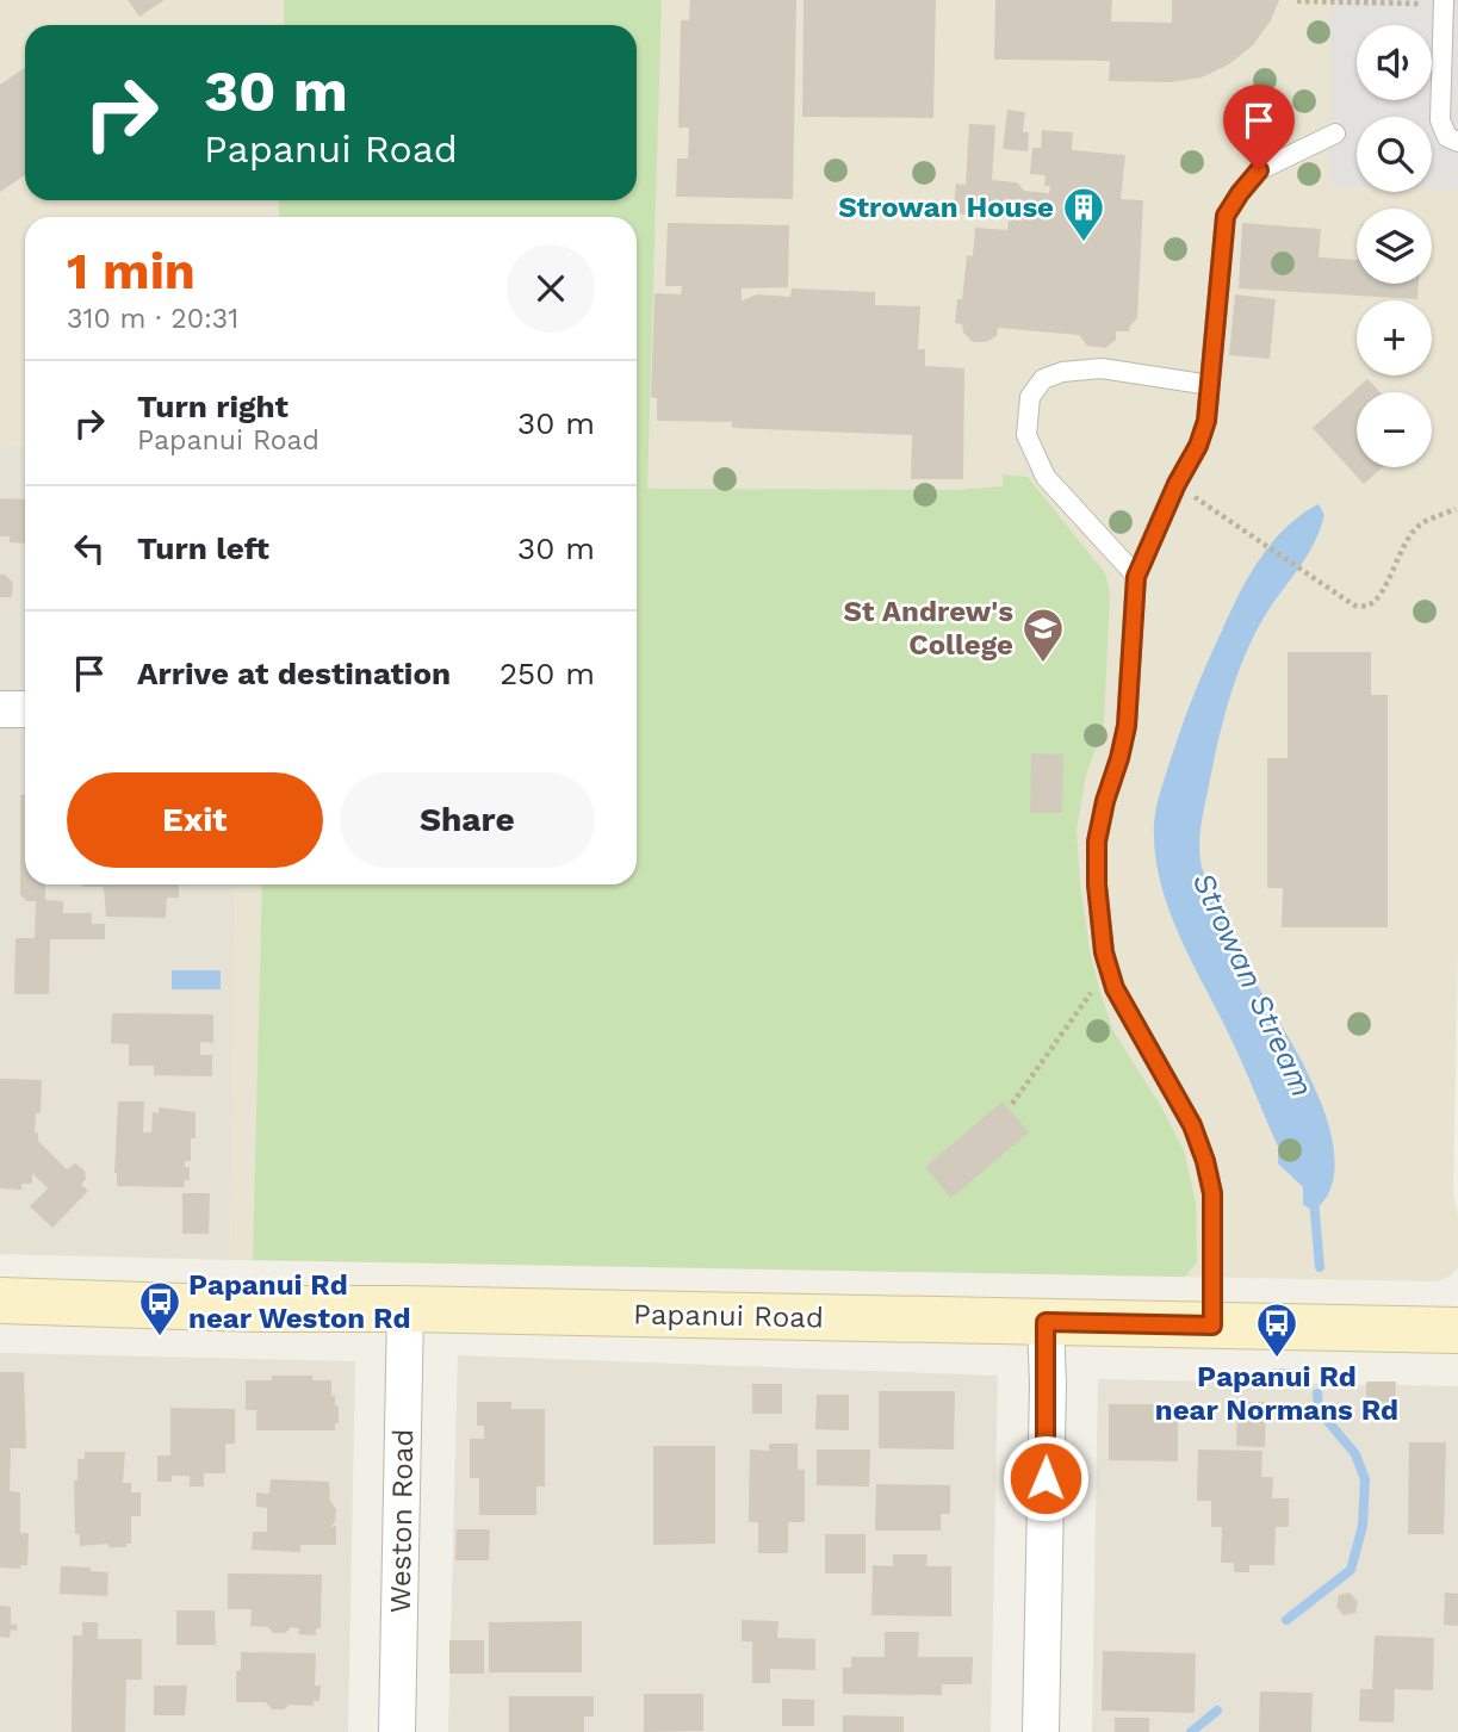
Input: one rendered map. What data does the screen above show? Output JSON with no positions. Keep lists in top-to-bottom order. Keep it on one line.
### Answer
{"streets":{"main road":["Papanui Road"],"street":["Weston Road"]},"crossings":[["Papanui Road","Weston Road"]],"water":["Strowan Stream"],"places":{"building":["Strowan House"],"school or university":["St Andrew's College"],"bus stop":["Papanui Rd near Weston Rd","Papanui Rd near Normans Rd"]},"page":{"map_buttons":["+","−"],"turn":["30 m","Papanui Road"],"heading":["1 min","310 m · 20:31"],"list":[{"name":"Turn right","note":"Papanui Road","value":"30 m"},{"name":"Turn left","value":"30 m"},{"name":"Arrive at destination","value":"250 m"}],"buttons":["Exit","Share"]}}
